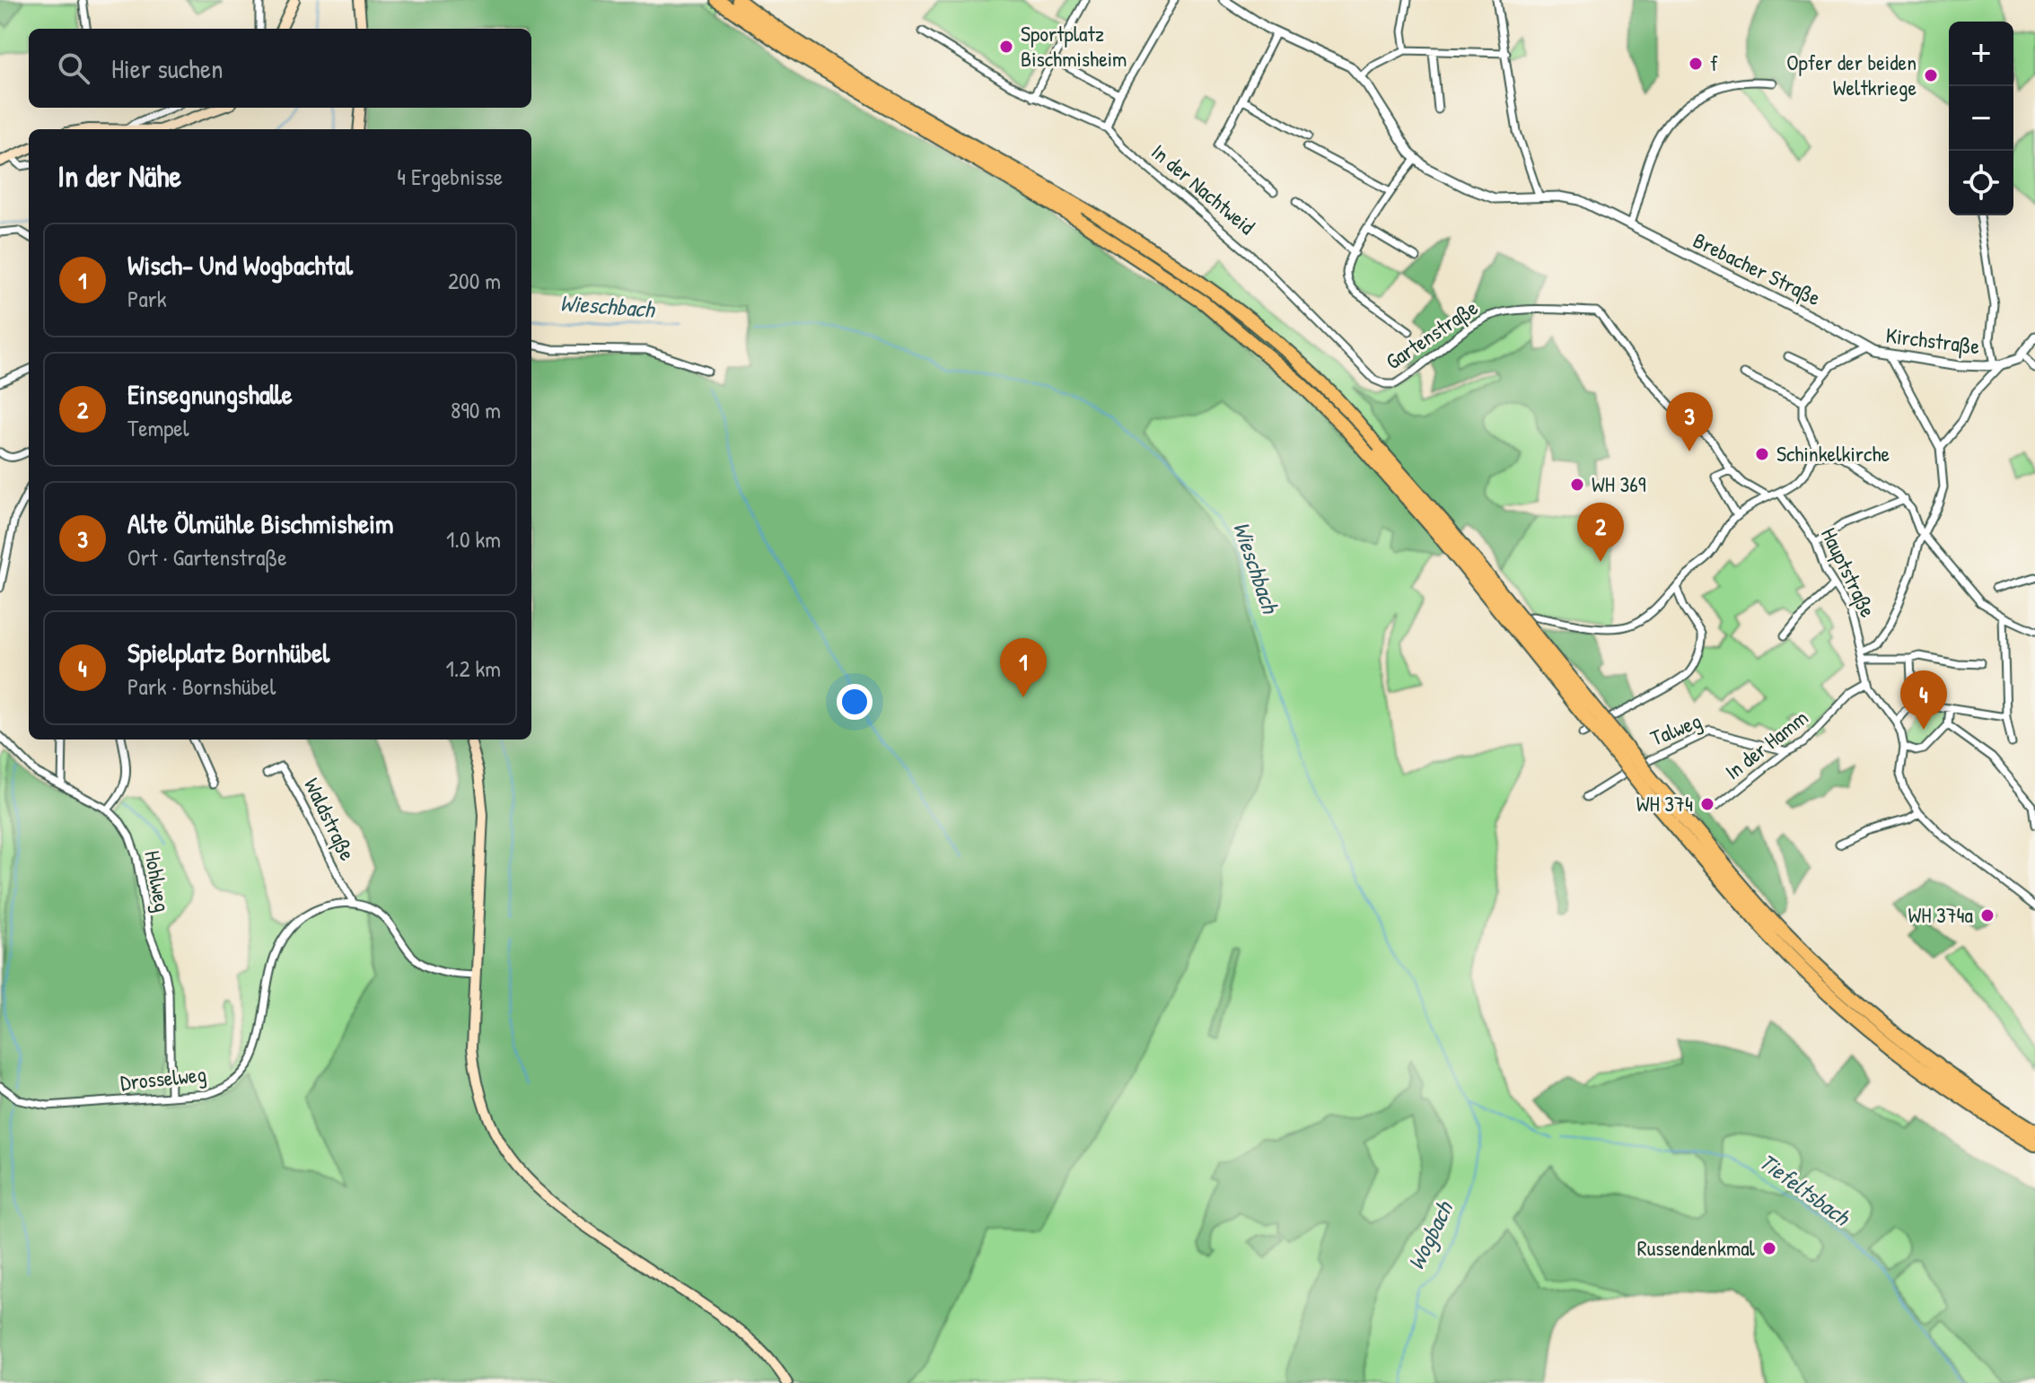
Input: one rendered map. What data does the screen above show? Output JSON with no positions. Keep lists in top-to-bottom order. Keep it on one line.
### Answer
{"streets":{"street":["In der Nachtweid","Brebacher Straße","Gartenstraße","Kirchstraße","Hauptstraße","Talweg","In der Hamm","Waldstraße","Hohlweg","Drosselweg"]},"crossings":[["In der Nachtweid","Gartenstraße"],["Brebacher Straße","Kirchstraße"],["Hauptstraße","In der Hamm"],["Talweg","In der Hamm"],["Waldstraße","Drosselweg"],["Hohlweg","Drosselweg"]],"water":["Wieschbach","Tiefeltsbach","Wogbach"],"places":["Sportplatz Bischmisheim","f","Opfer der beiden Weltkriege","Schinkelkirche","WH 369","WH 374","WH 374a","Russendenkmal"],"page":{"map_buttons":["+","−"],"search":"Hier suchen","heading":["In der Nähe","4 Ergebnisse"],"list":[{"mark":"1","name":"Wisch- Und Wogbachtal","note":"Park","value":"200 m"},{"mark":"2","name":"Einsegnungshalle","note":"Tempel","value":"890 m"},{"mark":"3","name":"Alte Ölmühle Bischmisheim","note":"Ort · Gartenstraße","value":"1.0 km"},{"mark":"4","name":"Spielplatz Bornhübel","note":"Park · Bornshübel","value":"1.2 km"}],"pins":["3","2","1","4"]}}
